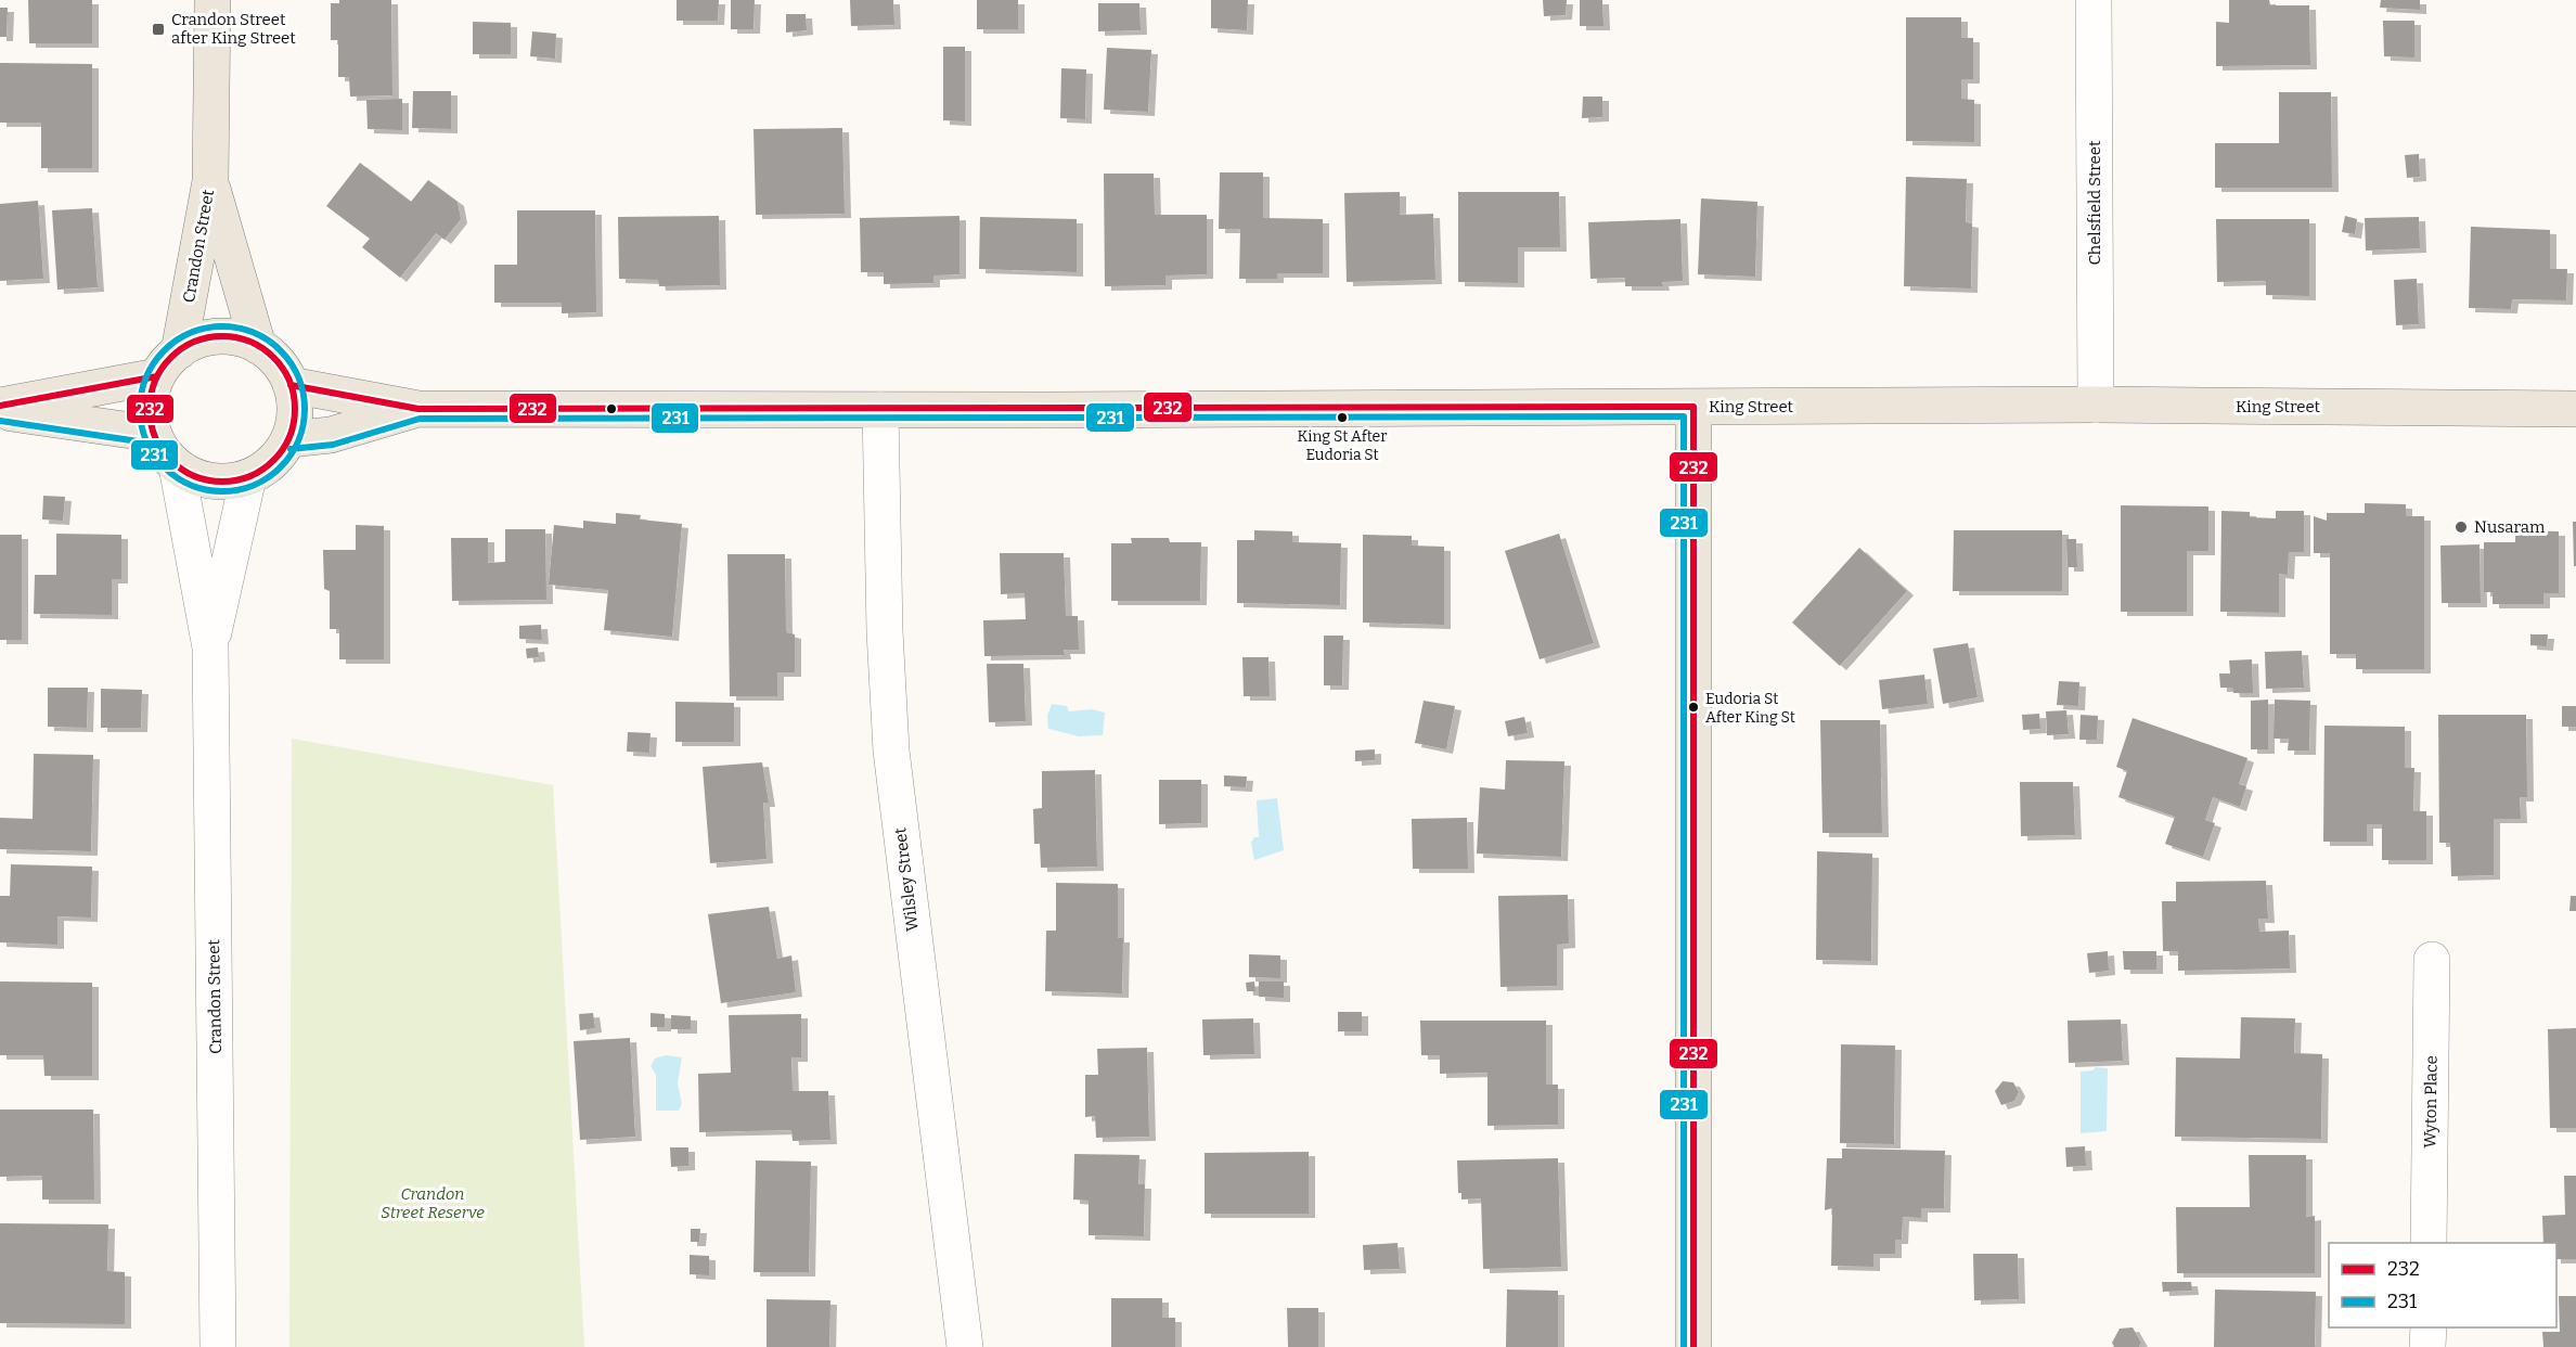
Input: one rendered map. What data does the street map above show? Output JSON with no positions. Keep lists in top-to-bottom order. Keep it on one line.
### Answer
{"streets":{"main road":["Crandon Street","King Street"],"street":["Chelsfield Street","Wilsley Street","Wyton Place"]},"crossings":[["Chelsfield Street","King Street"],["Crandon Street","King Street"],["King Street","Wilsley Street"]],"parks":["Crandon Street Reserve"],"places":{"transit":["Crandon Street after King Street"],"other":["King St After Eudoria St","Nusaram","Eudoria St After King St"]},"lines":["transit line 231","transit line 232"],"legend":["232","231"]}
